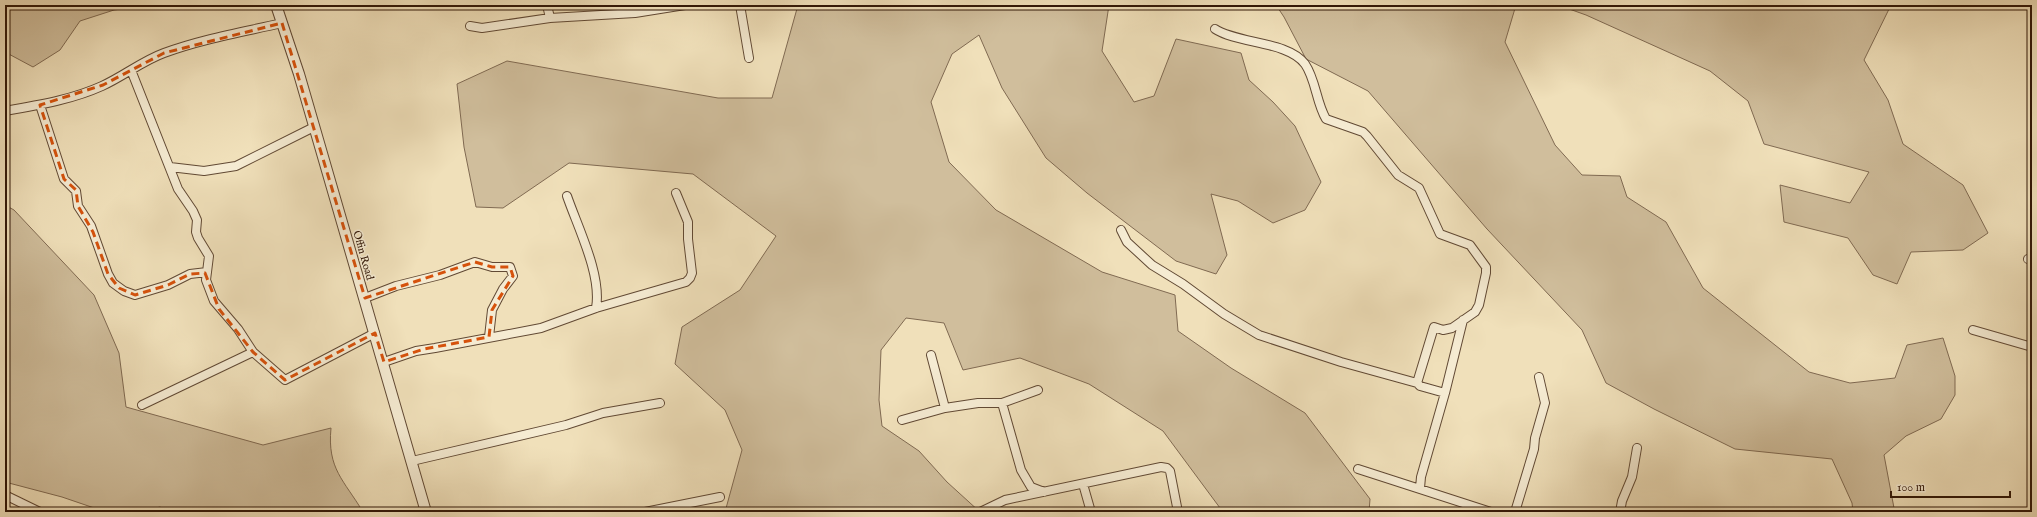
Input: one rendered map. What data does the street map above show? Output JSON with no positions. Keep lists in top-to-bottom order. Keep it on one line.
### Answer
{"streets":{"street":["Offin Road"]},"scale_bar":"100 m"}
